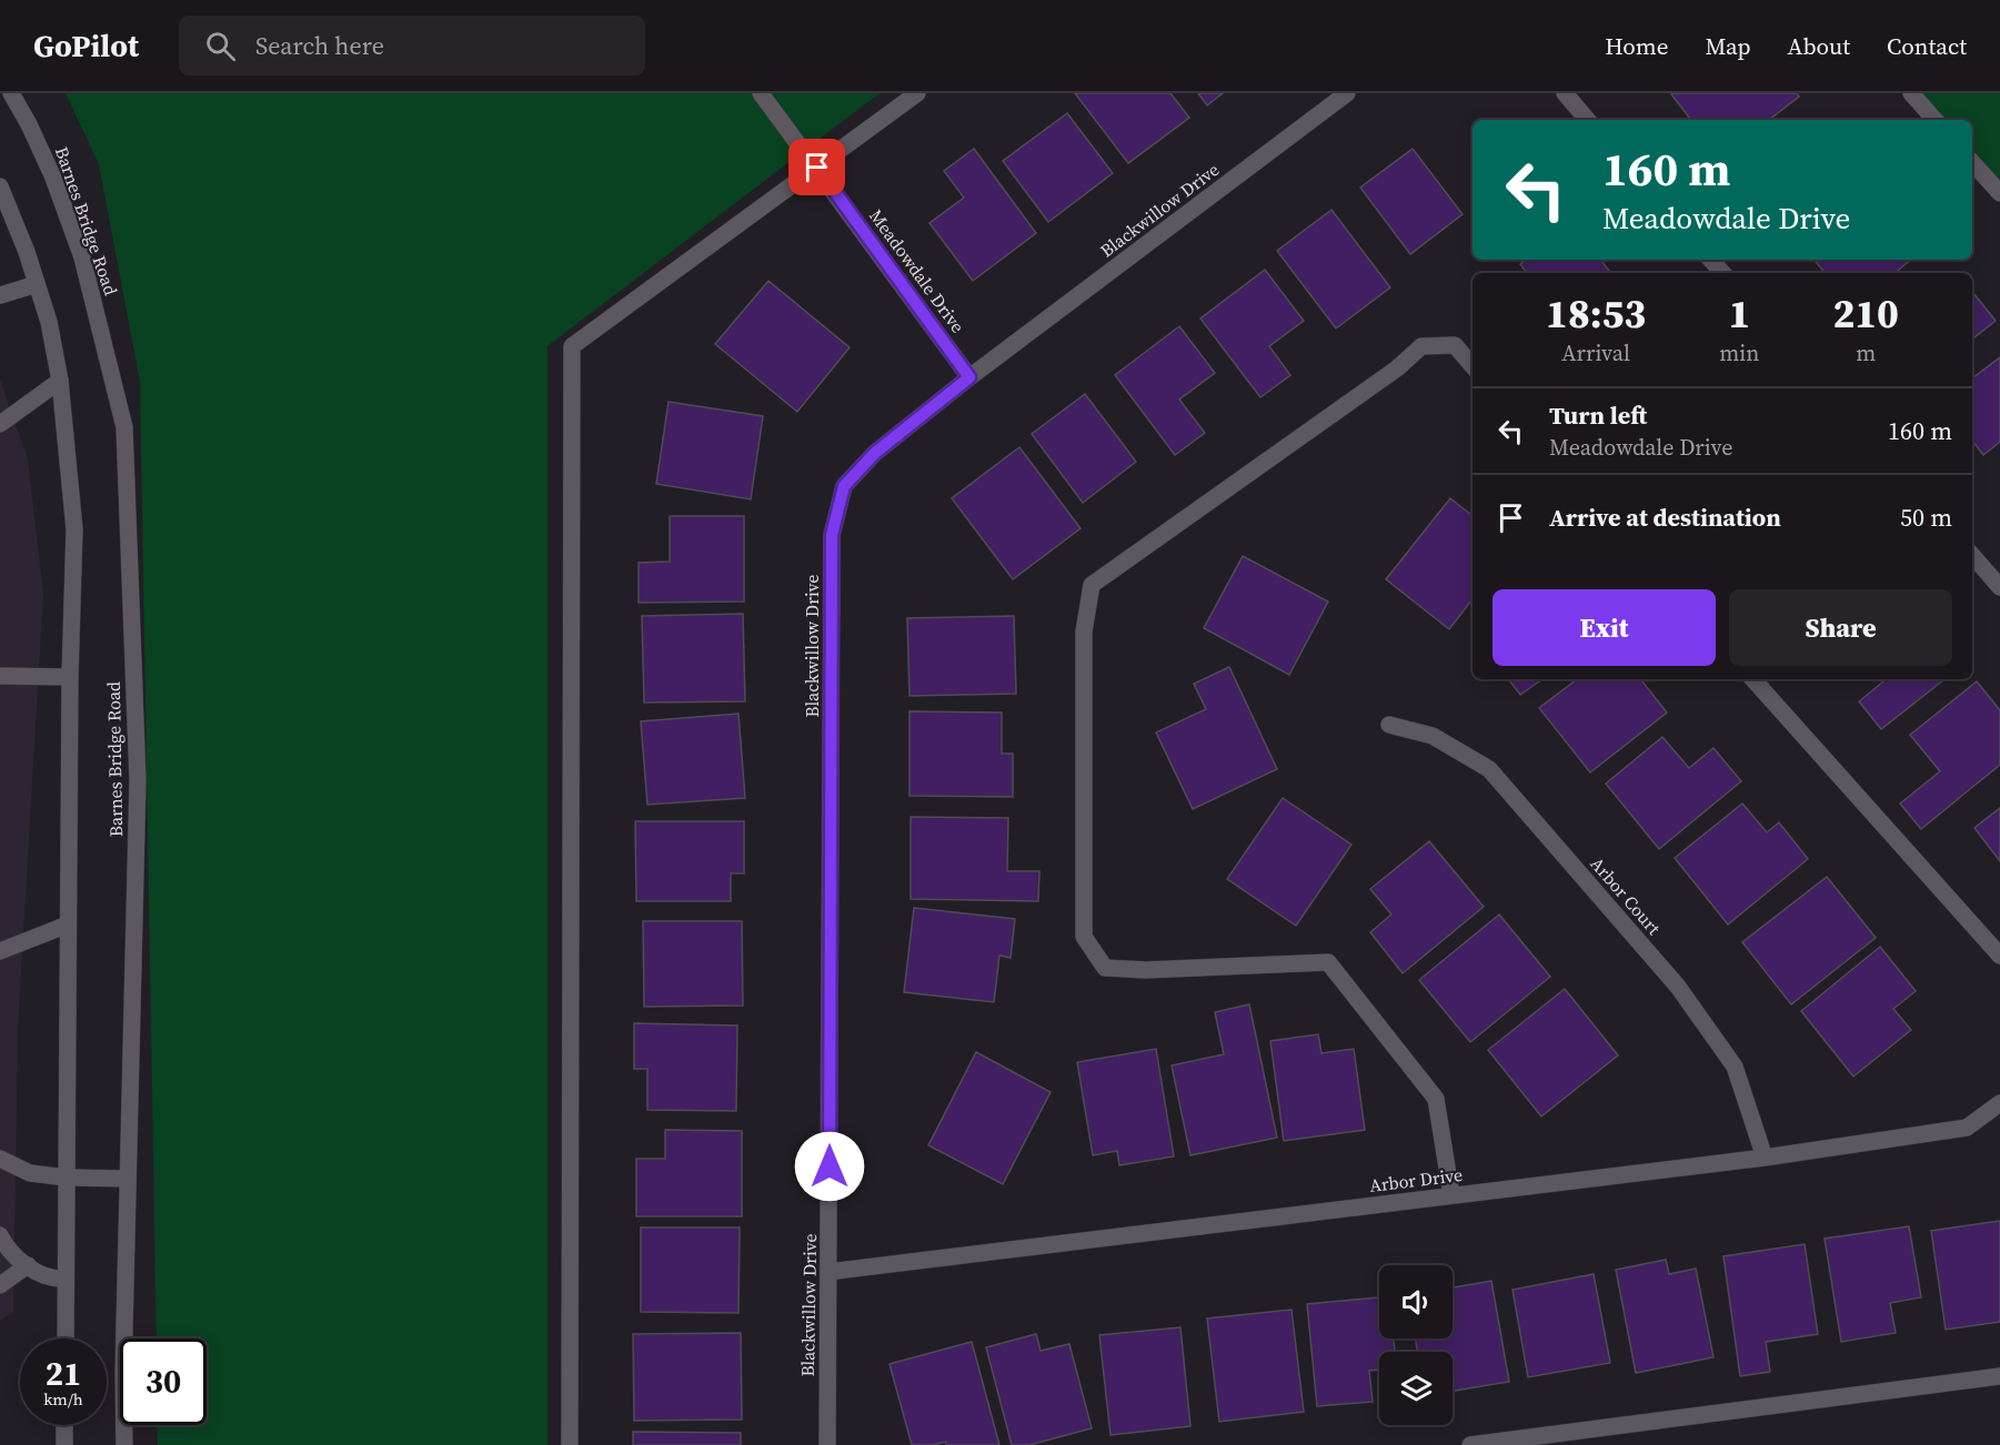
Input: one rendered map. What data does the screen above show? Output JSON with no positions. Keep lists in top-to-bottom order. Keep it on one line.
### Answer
{"streets":{"street":["Blackwillow Drive","Barnes Bridge Road","Meadowdale Drive","Arbor Court","Arbor Drive"]},"crossings":[["Blackwillow Drive","Meadowdale Drive"],["Blackwillow Drive","Arbor Drive"],["Arbor Court","Arbor Drive"]],"page":{"header":"GoPilot","search":"Search here","nav":["Home","Map","About","Contact"],"turn":["160 m","Meadowdale Drive"],"eta":["18:53","Arrival","1","min","210","m"],"list":[{"name":"Turn left","note":"Meadowdale Drive","value":"160 m"},{"name":"Arrive at destination","value":"50 m"}],"buttons":["Exit","Share"],"speed":"21 km/h","limit":"30"}}
